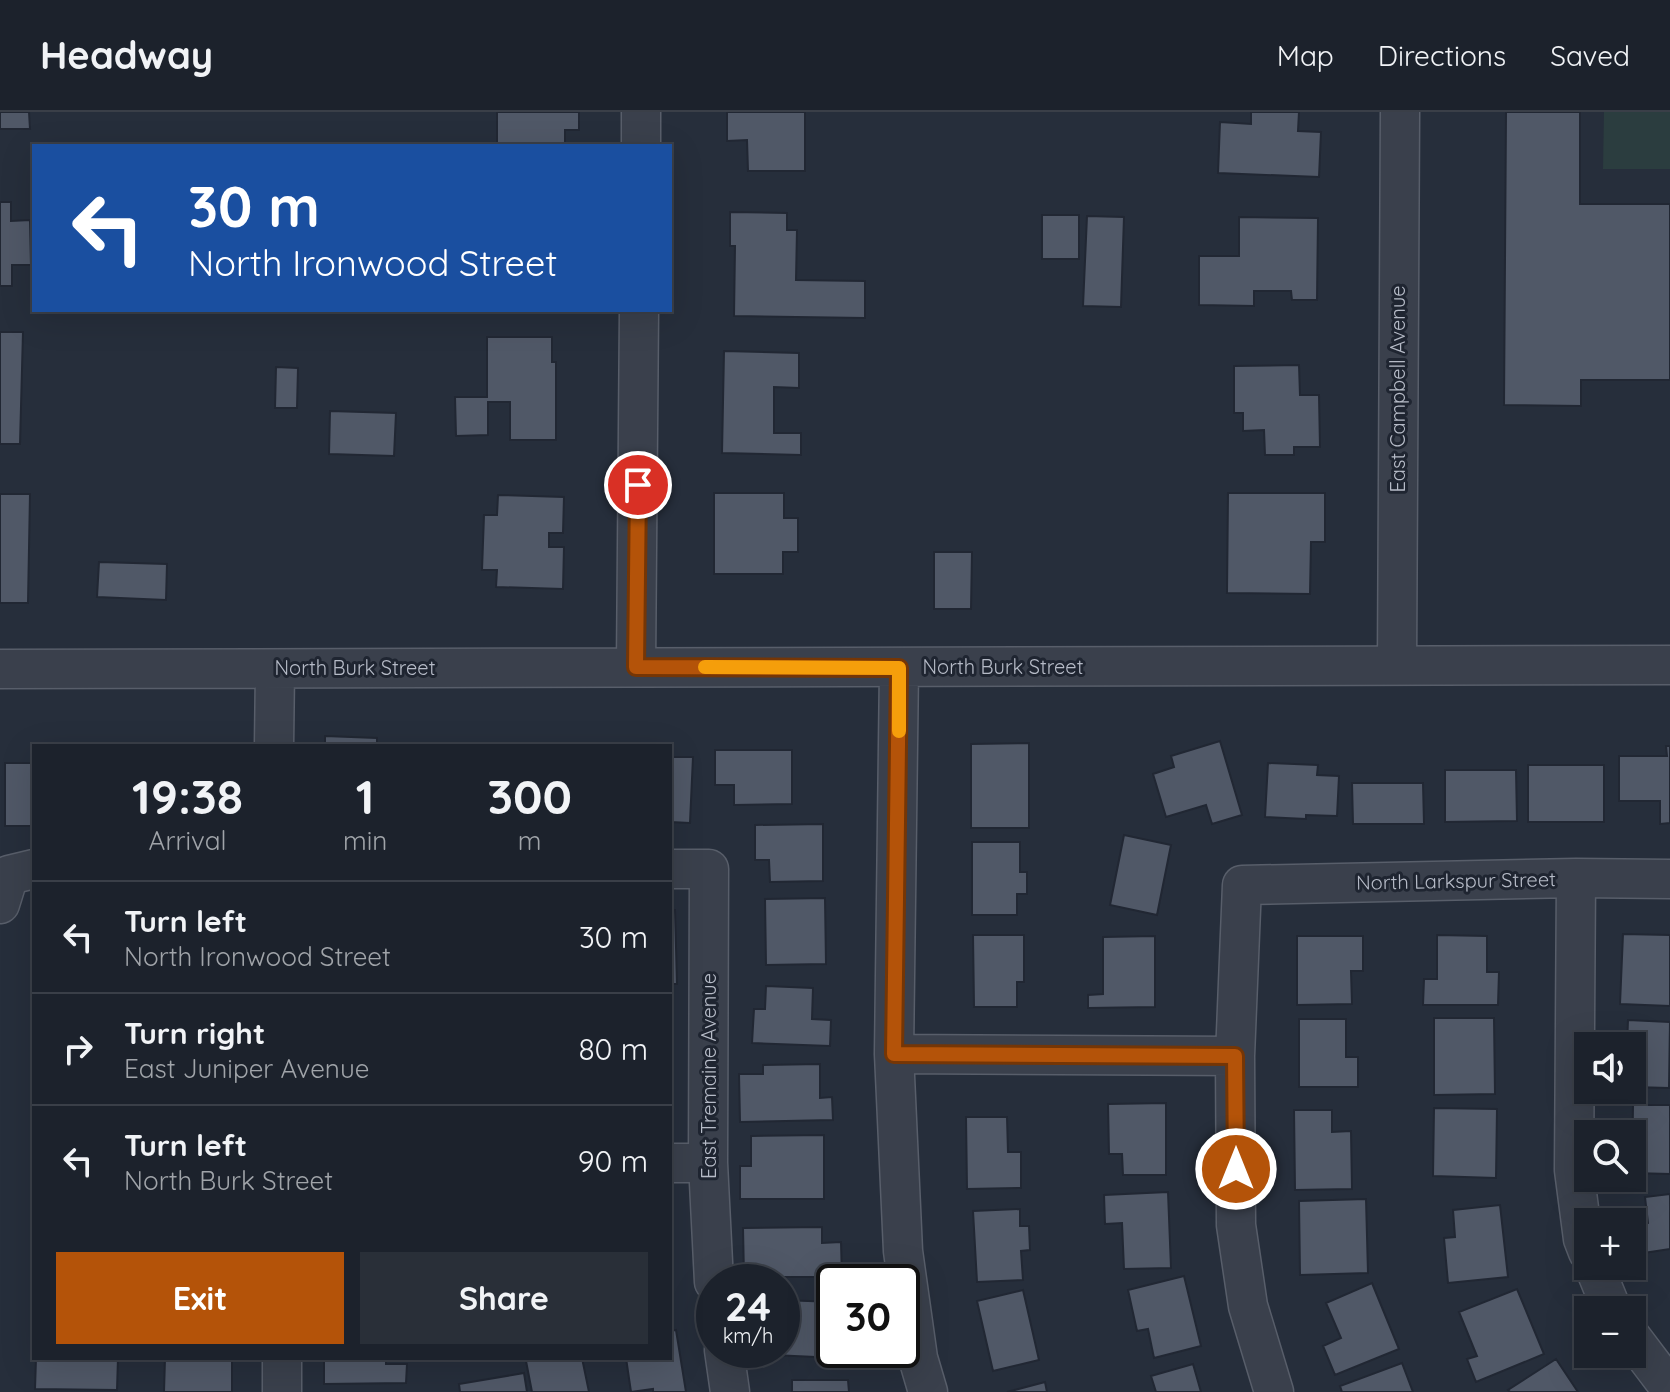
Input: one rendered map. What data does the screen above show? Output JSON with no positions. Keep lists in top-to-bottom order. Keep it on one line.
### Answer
{"streets":{"street":["East Campbell Avenue","North Burk Street","North Larkspur Street","East Tremaine Avenue"]},"crossings":[["East Campbell Avenue","North Burk Street"]],"page":{"header":"Headway","nav":["Map","Directions","Saved"],"turn":["30 m","North Ironwood Street"],"eta":["19:38","Arrival","1","min","300","m"],"list":[{"name":"Turn left","note":"North Ironwood Street","value":"30 m"},{"name":"Turn right","note":"East Juniper Avenue","value":"80 m"},{"name":"Turn left","note":"North Burk Street","value":"90 m"}],"map_buttons":["+","−"],"buttons":["Exit","Share"],"speed":"24 km/h","limit":"30"}}
